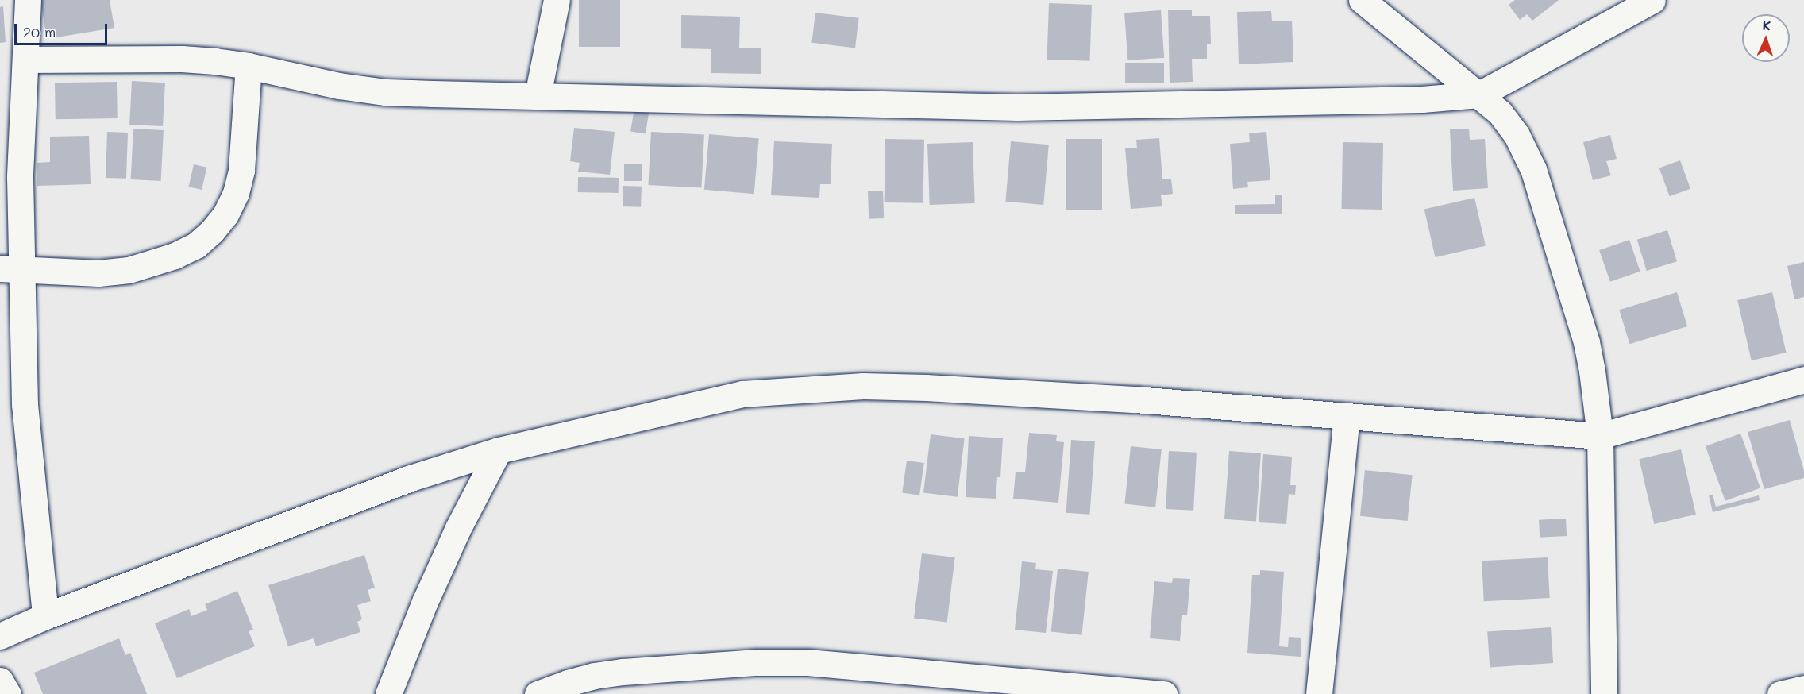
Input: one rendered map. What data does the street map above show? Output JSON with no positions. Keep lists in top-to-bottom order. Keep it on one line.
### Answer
{"scale_bar":"20 m","north":"top"}
